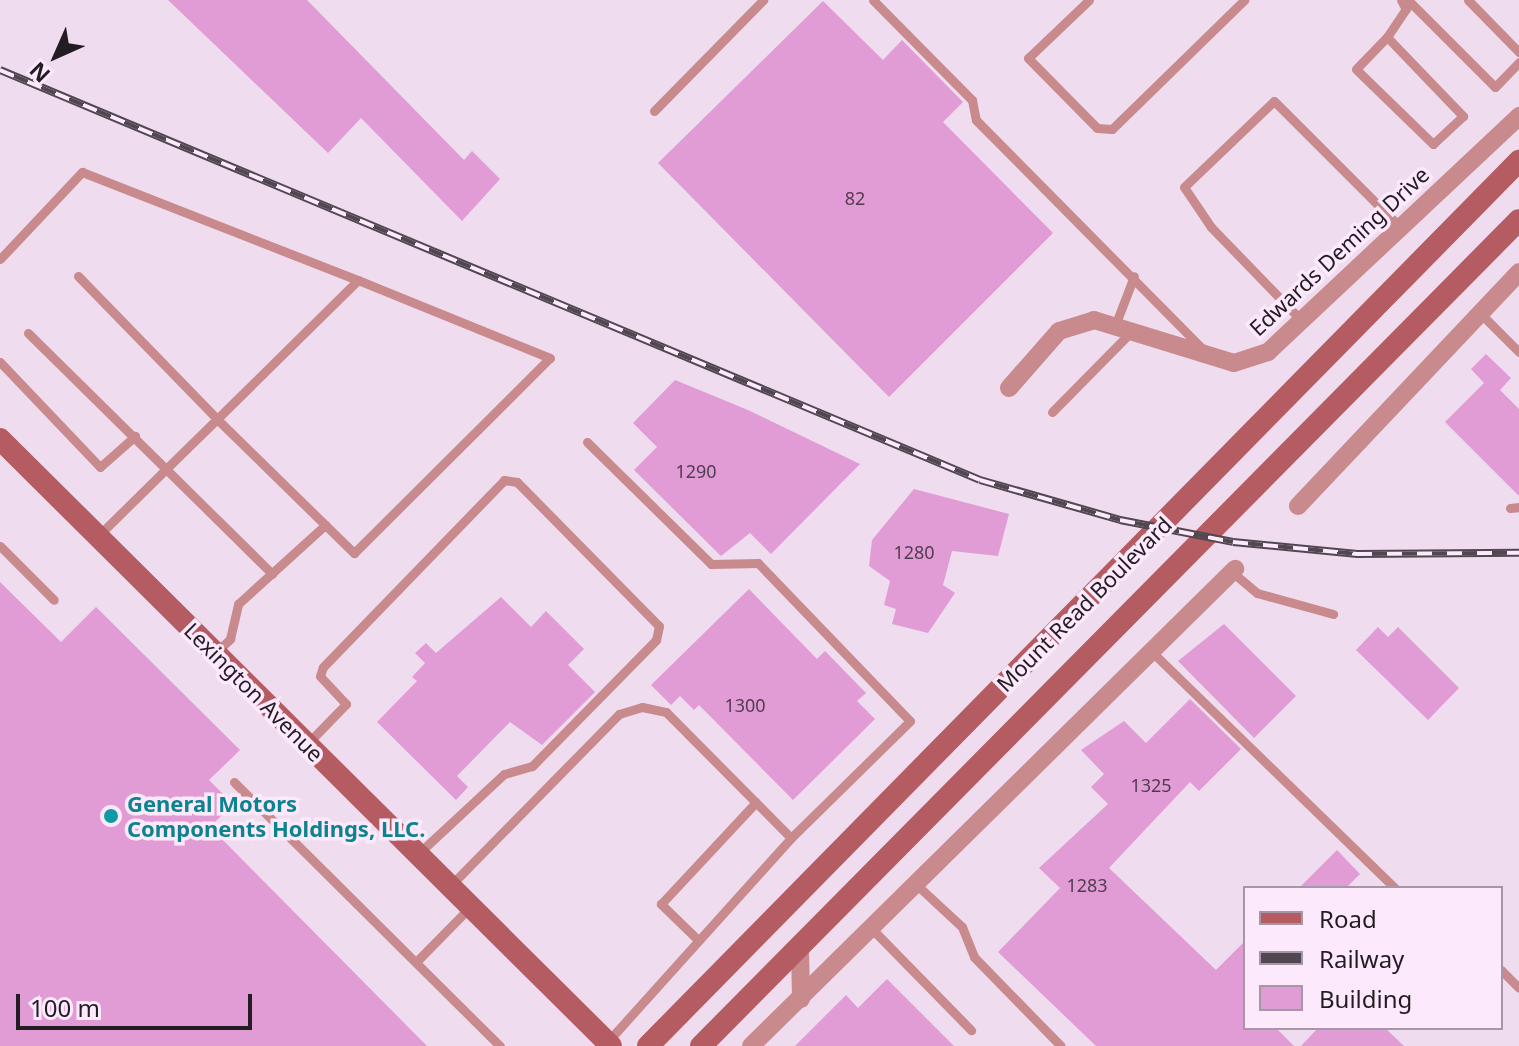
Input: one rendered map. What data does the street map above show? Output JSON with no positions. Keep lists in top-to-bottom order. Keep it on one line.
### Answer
{"streets":{"main road":["Mount Read Boulevard","Lexington Avenue"],"street":["Edwards Deming Drive"]},"places":["General Motors Components Holdings, LLC."],"house_numbers":["82","1290","1280","1300","1325","1283"],"legend":["Road","Railway","Building"],"scale_bar":"100 m","north":"bottom left"}
